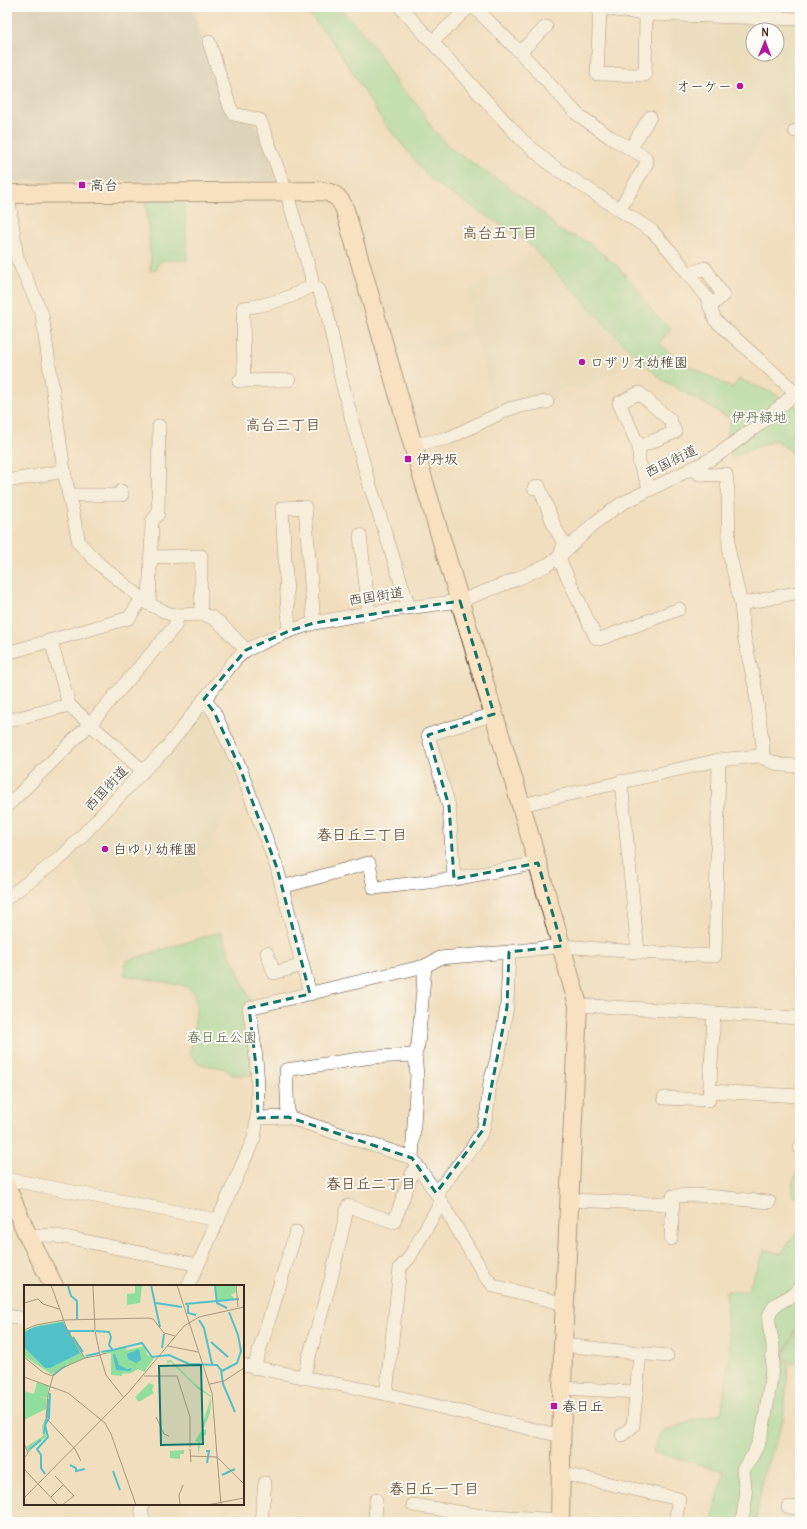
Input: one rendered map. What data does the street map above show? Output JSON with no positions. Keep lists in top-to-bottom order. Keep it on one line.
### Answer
{"streets":{"street":["西国街道"]},"districts":["高台五丁目","高台三丁目","春日丘三丁目","春日丘二丁目","春日丘一丁目"],"parks":["伊丹緑地","春日丘公園"],"places":{"other":["オーケー","ロザリオ幼稚園","白ゆり幼稚園"],"transit":["高台","伊丹坂","春日丘"]},"north":"top"}
